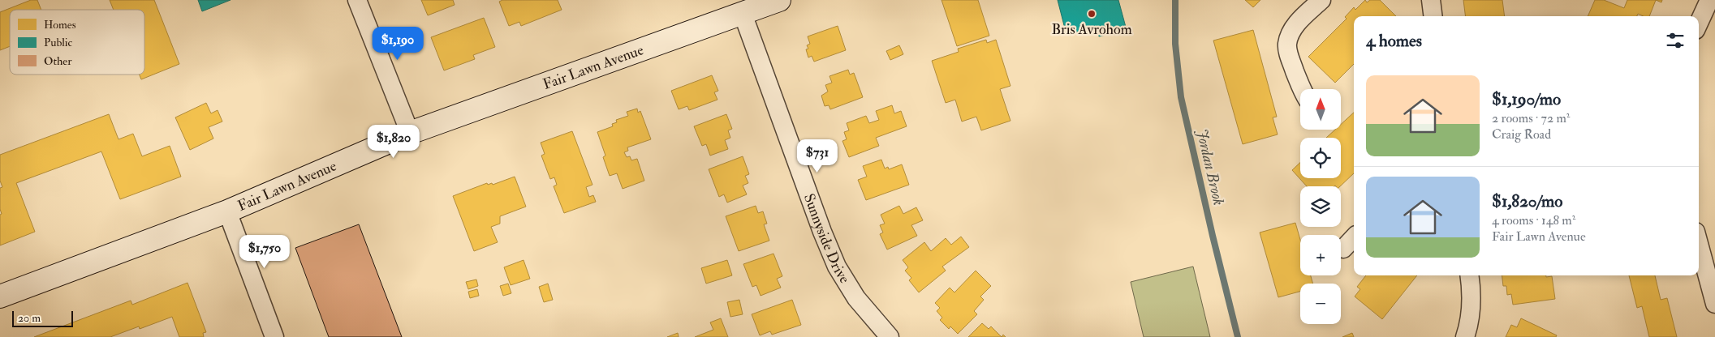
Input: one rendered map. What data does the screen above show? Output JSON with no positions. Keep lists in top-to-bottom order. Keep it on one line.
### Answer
{"streets":{"main road":["Fair Lawn Avenue"],"street":["Sunnyside Drive"]},"crossings":[["Fair Lawn Avenue","Sunnyside Drive"]],"water":["Jordan Brook"],"places":["Bris Avrohom"],"legend":["Homes","Public","Other"],"scale_bar":"20 m","north":"top","page":{"heading":"4 homes","price":["$1,190","$1,820","$731","$1,750"],"list":[{"name":"$1,190/mo","note":"2 rooms · 72 m² · Craig Road"},{"name":"$1,820/mo","note":"4 rooms · 148 m² · Fair Lawn Avenue"}],"map_buttons":["+","−"],"scale":"20 m"}}
